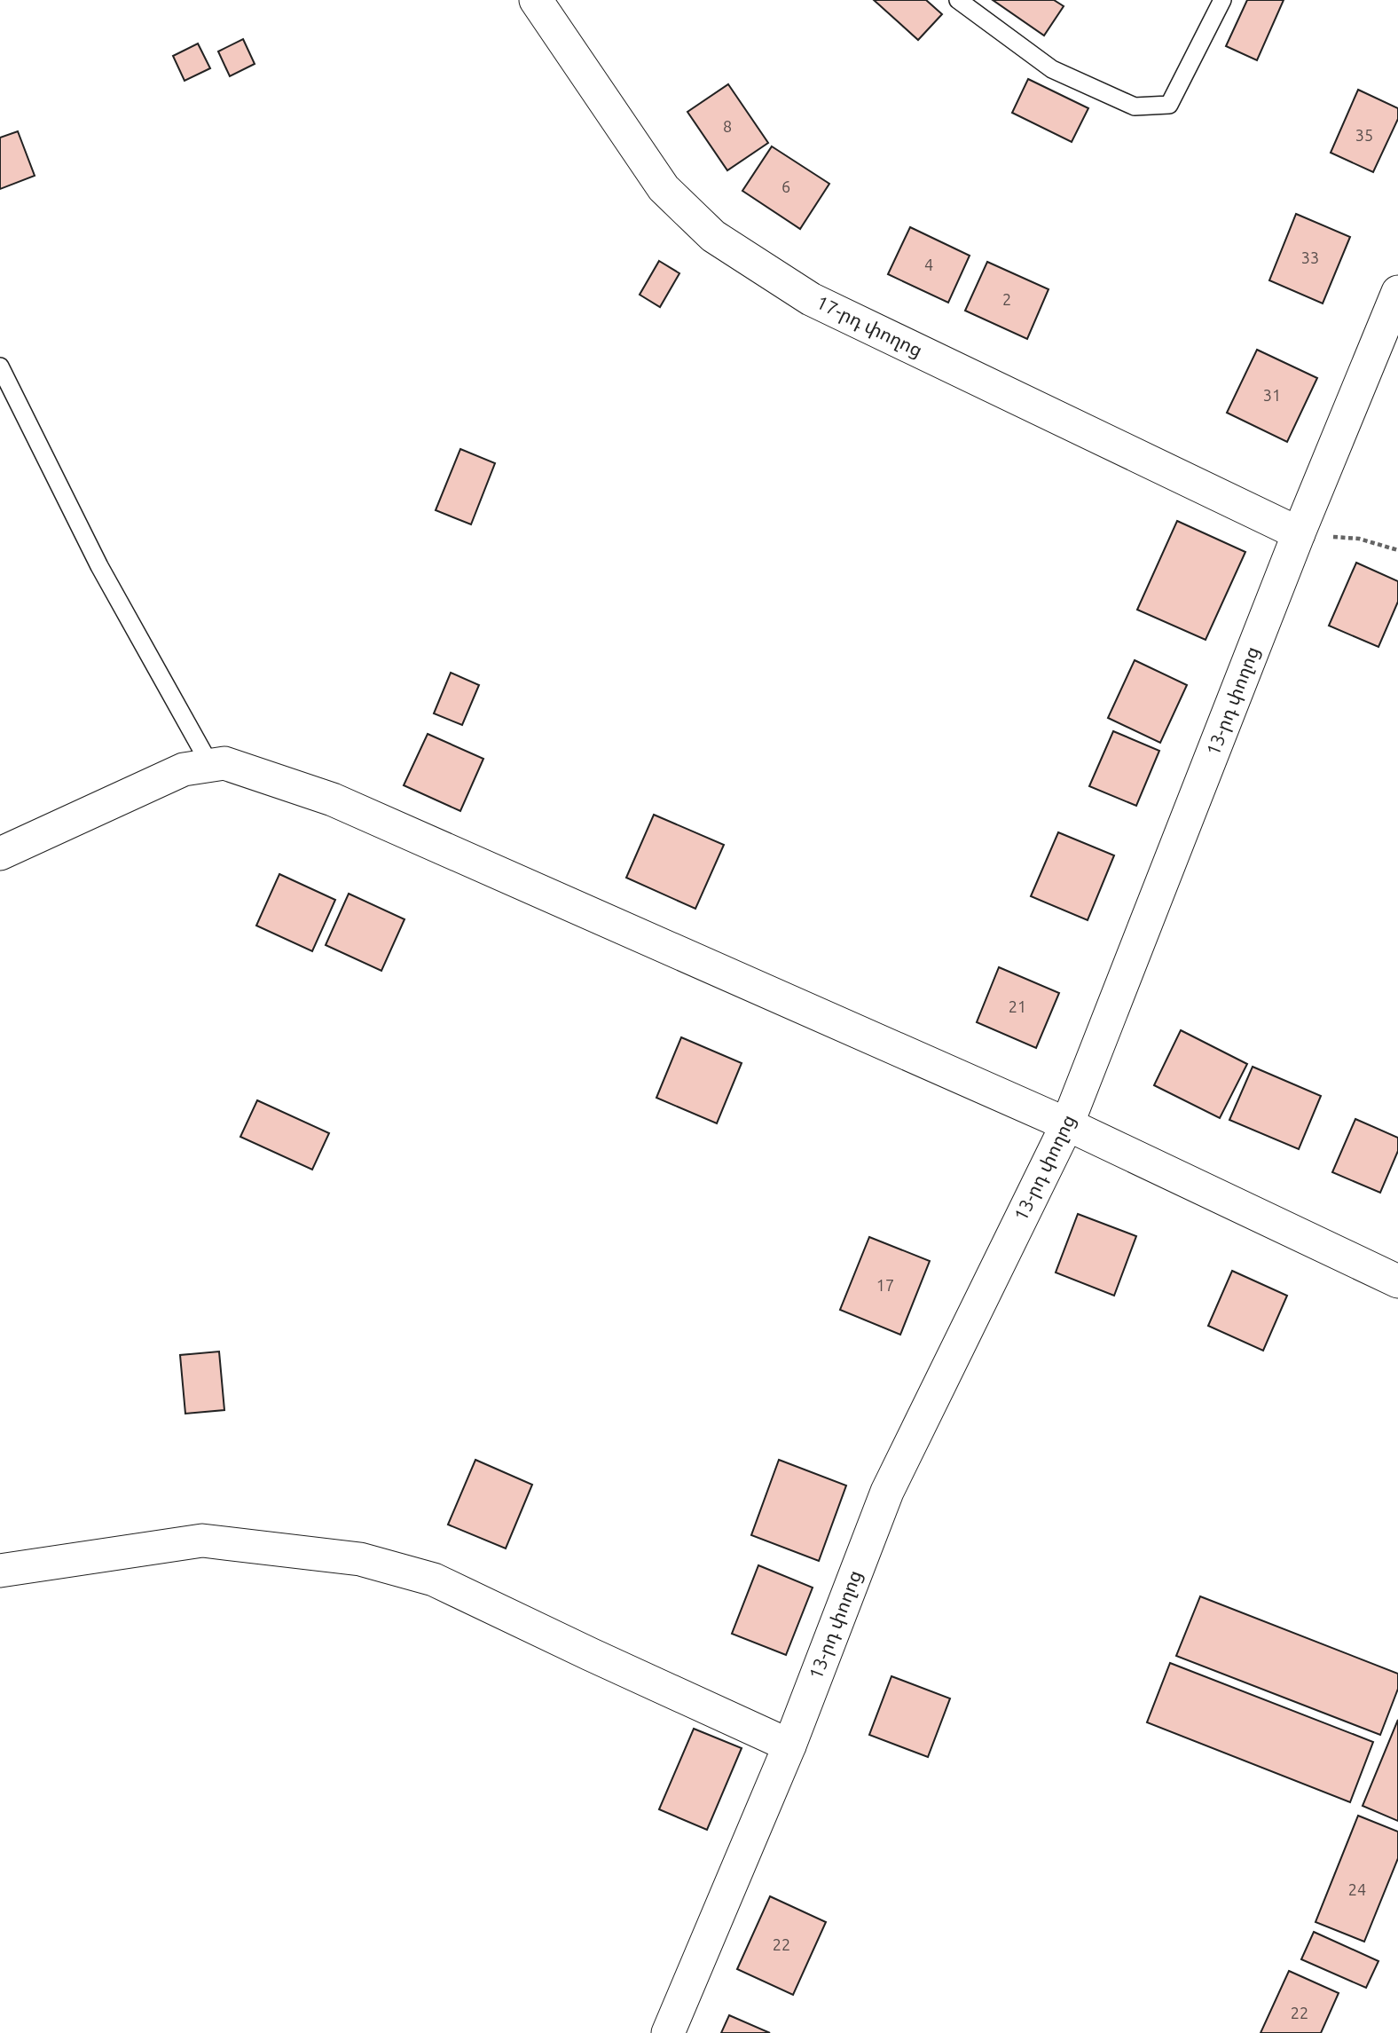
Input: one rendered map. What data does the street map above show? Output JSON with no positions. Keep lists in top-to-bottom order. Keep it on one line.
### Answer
{"streets":{"street":["17-րդ փողոց","13-րդ փողոց"]},"crossings":[["17-րդ փողոց","13-րդ փողոց"]],"house_numbers":["8","35","6","33","4","2","31","21","17","24","22","22"]}
